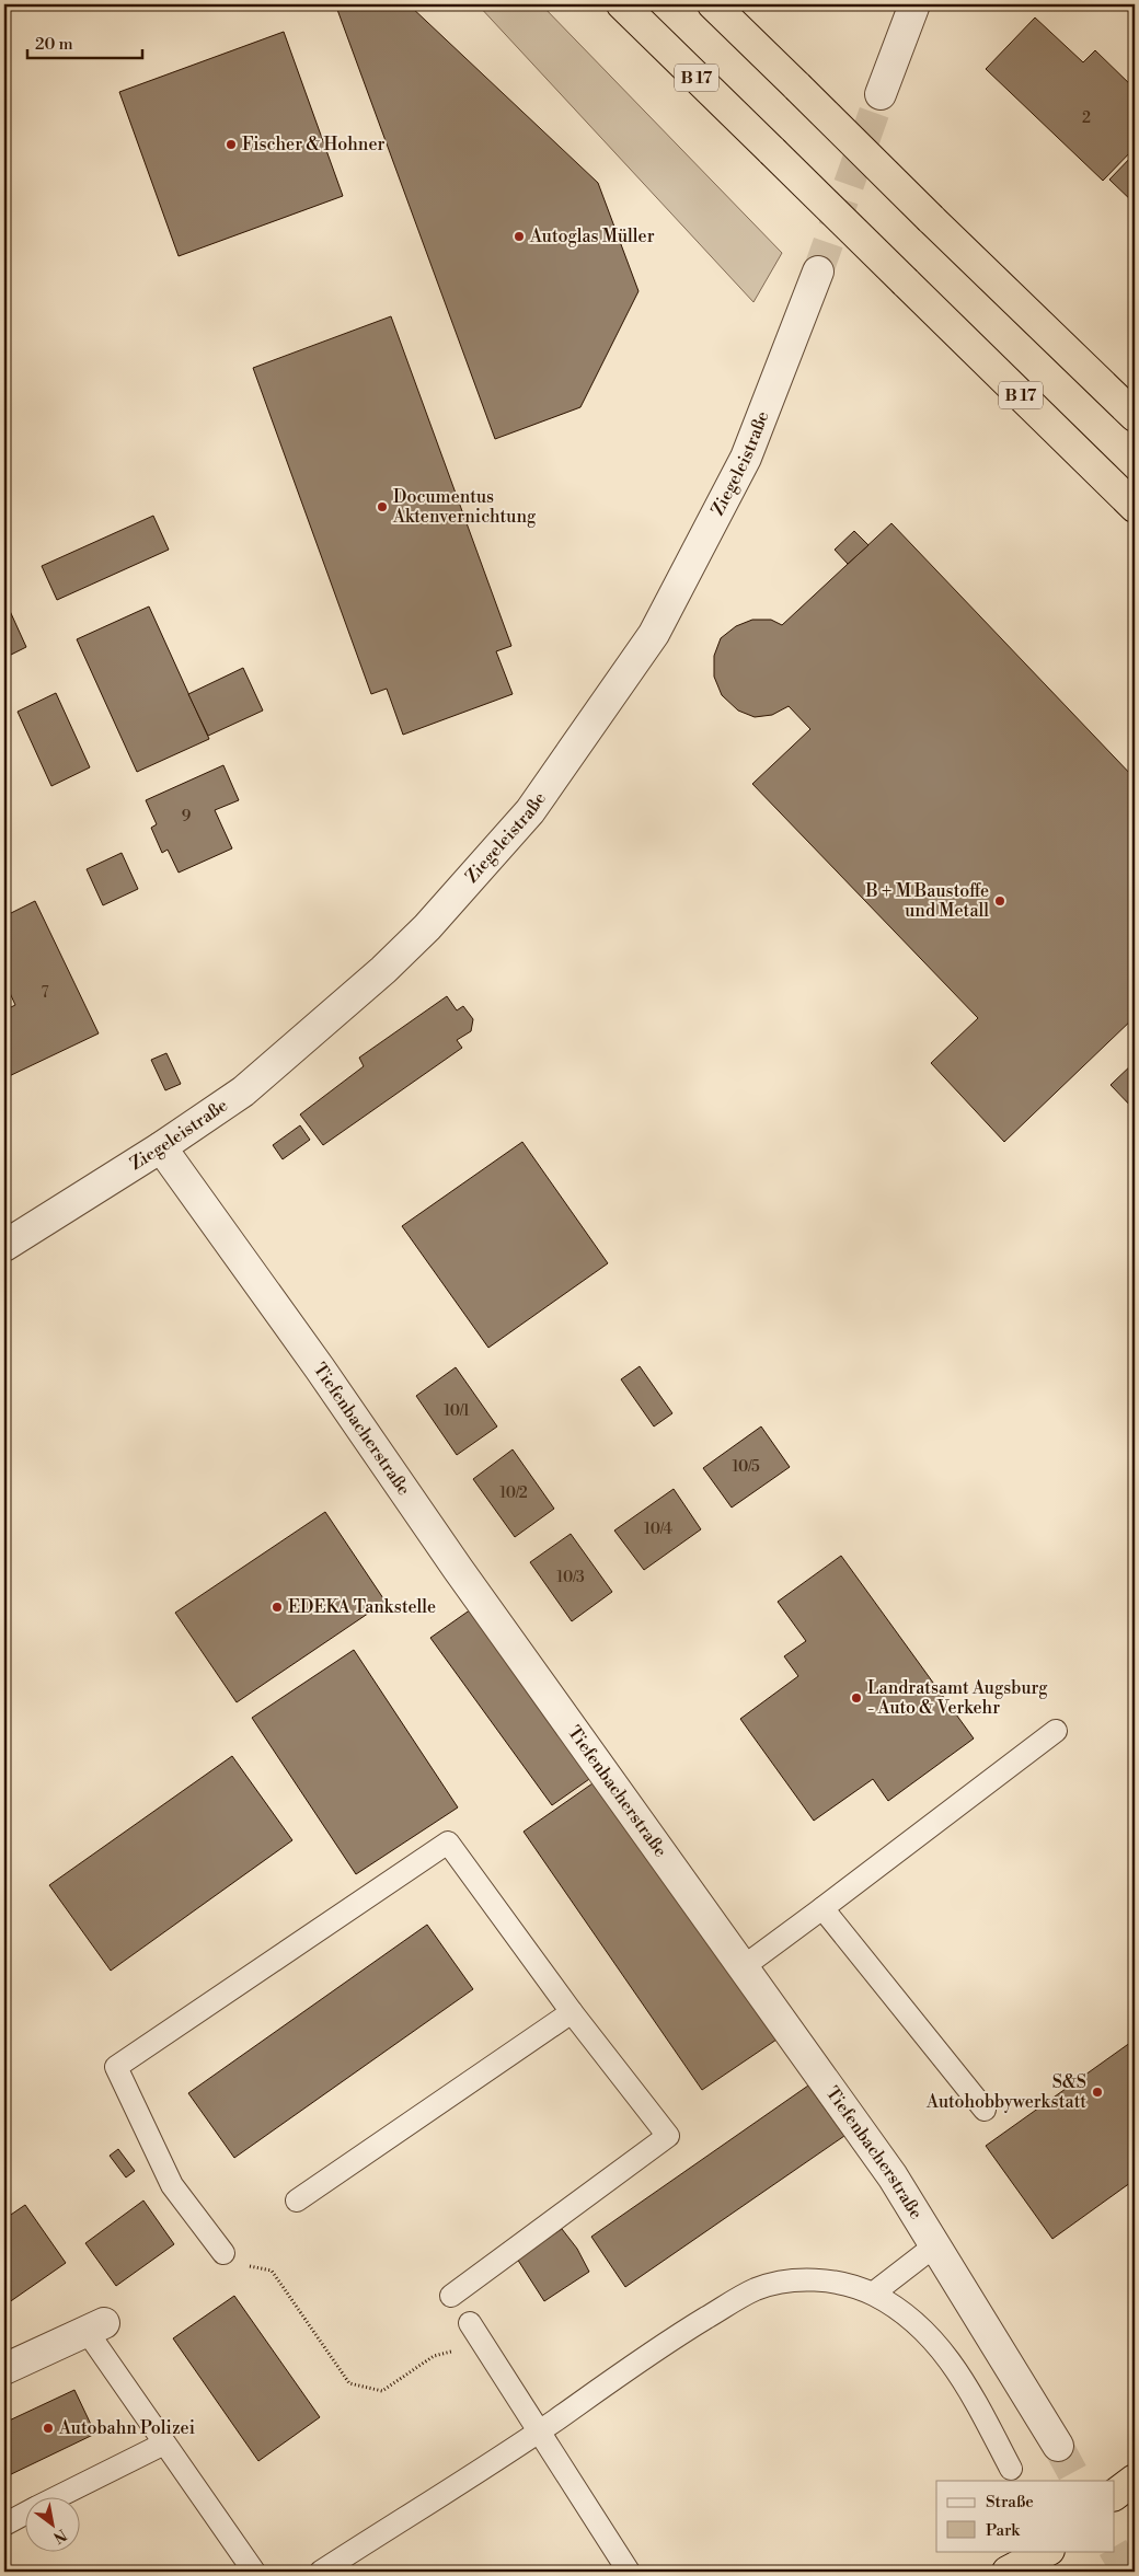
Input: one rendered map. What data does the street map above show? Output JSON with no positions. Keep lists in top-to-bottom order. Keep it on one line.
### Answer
{"streets":{"highway":["B 17"],"street":["Ziegeleistraße","Tiefenbacherstraße"]},"crossings":[["Ziegeleistraße","Tiefenbacherstraße"]],"places":["Fischer & Hohner","Autoglas Müller","Documentus Aktenvernichtung","B + M Baustoffe und Metall","EDEKA Tankstelle","Landratsamt Augsburg - Auto & Verkehr","S&S Autohobbywerkstatt","Autobahn Polizei"],"house_numbers":["2","9","7","10/1","10/5","10/2","10/4","10/3"],"legend":["Straße","Park"],"scale_bar":"20 m","north":"bottom right"}
